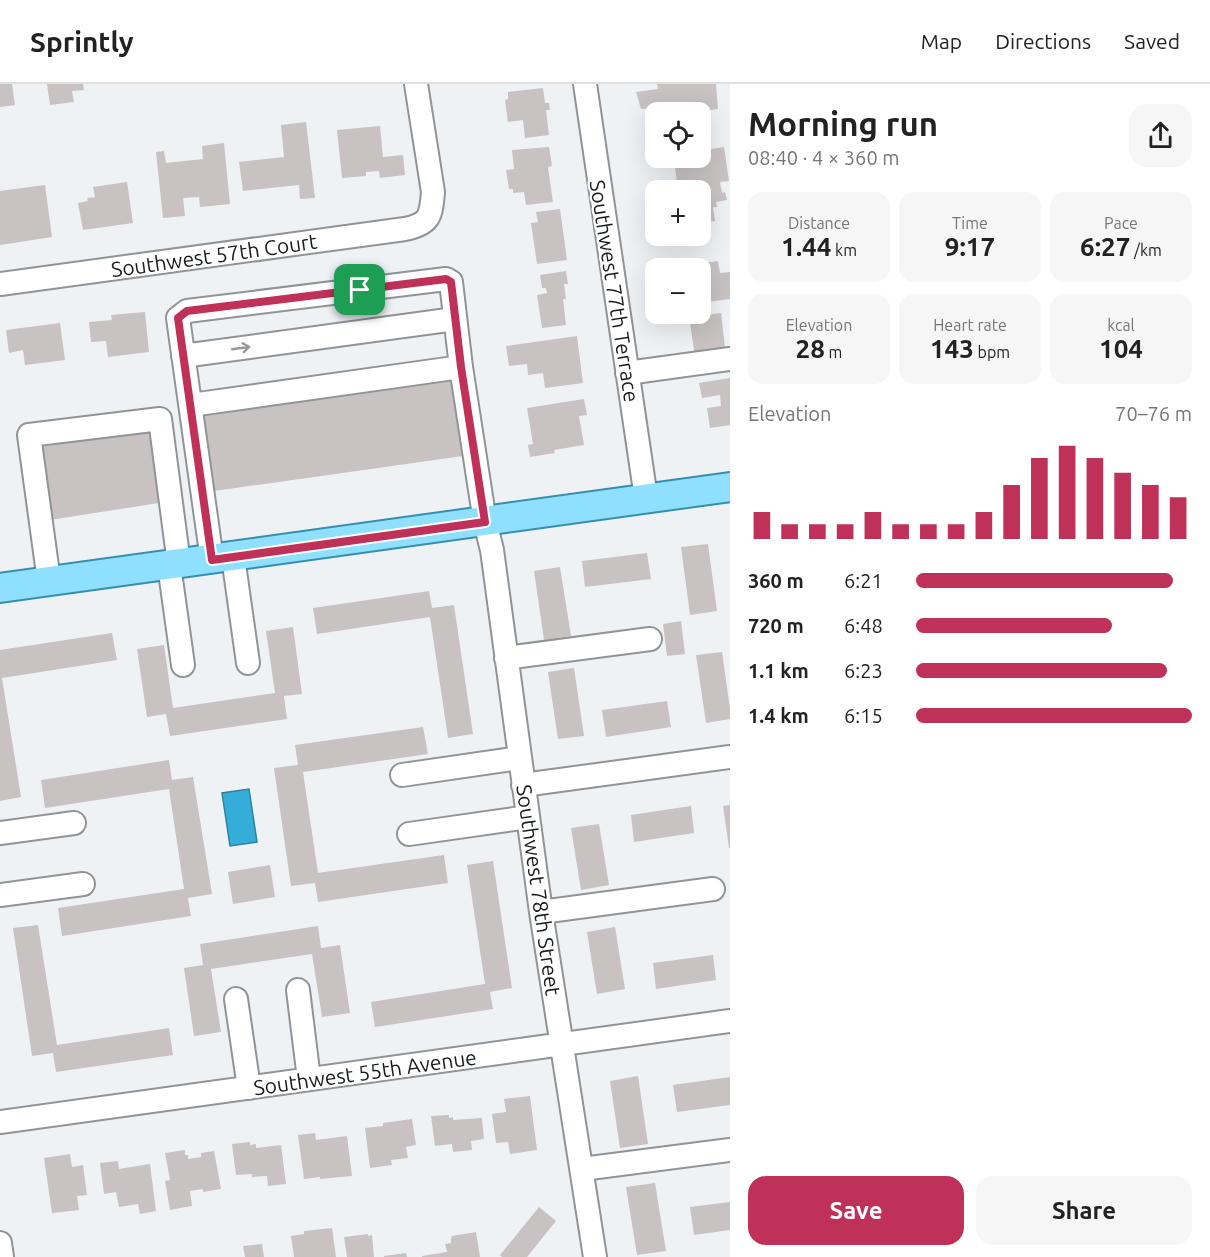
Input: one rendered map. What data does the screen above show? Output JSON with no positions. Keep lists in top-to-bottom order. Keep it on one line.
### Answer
{"streets":{"street":["Southwest 57th Court","Southwest 77th Terrace","Southwest 78th Street","Southwest 55th Avenue"]},"crossings":[["Southwest 78th Street","Southwest 55th Avenue"]],"page":{"header":"Sprintly","nav":["Map","Directions","Saved"],"heading":["Morning run","08:40 · 4 × 360 m"],"map_buttons":["+","−"],"stats":[["Distance","1.44 km"],["Time","9:17"],["Pace","6:27 /km"],["Elevation","28 m"],["Heart rate","143 bpm"],["kcal","104"]],"chart":["Elevation","70–76 m"],"list":[{"name":"360 m","note":"6:21"},{"name":"720 m","note":"6:48"},{"name":"1.1 km","note":"6:23"},{"name":"1.4 km","note":"6:15"}],"buttons":["Save","Share"]}}
